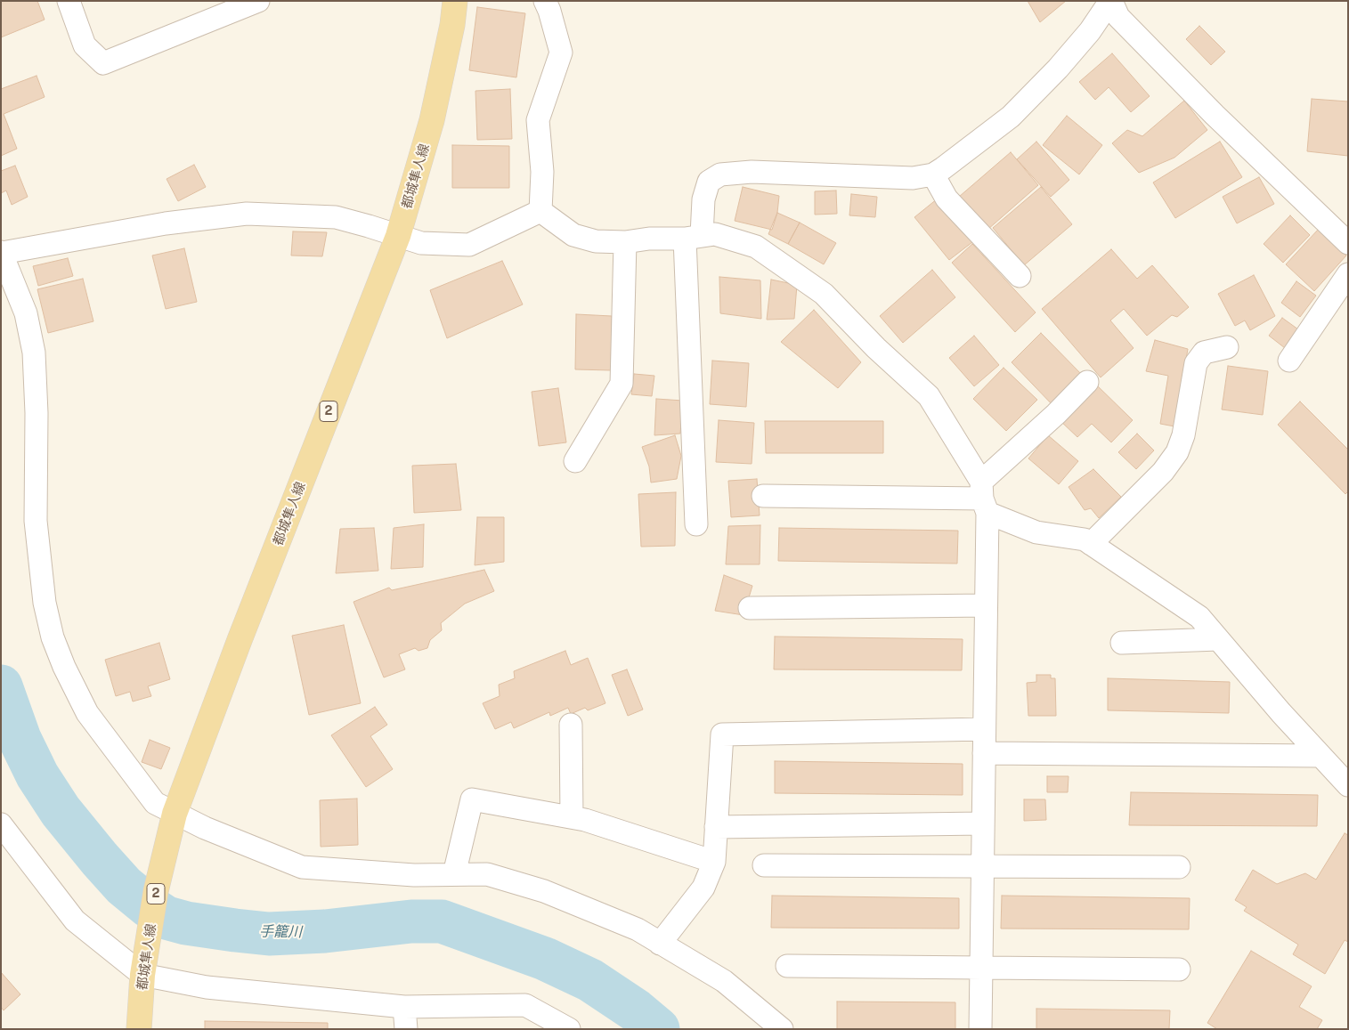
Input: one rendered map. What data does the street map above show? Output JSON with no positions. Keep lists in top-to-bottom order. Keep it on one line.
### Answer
{"streets":{"main road":["都城隼人線","2"]},"water":["手籠川"]}
